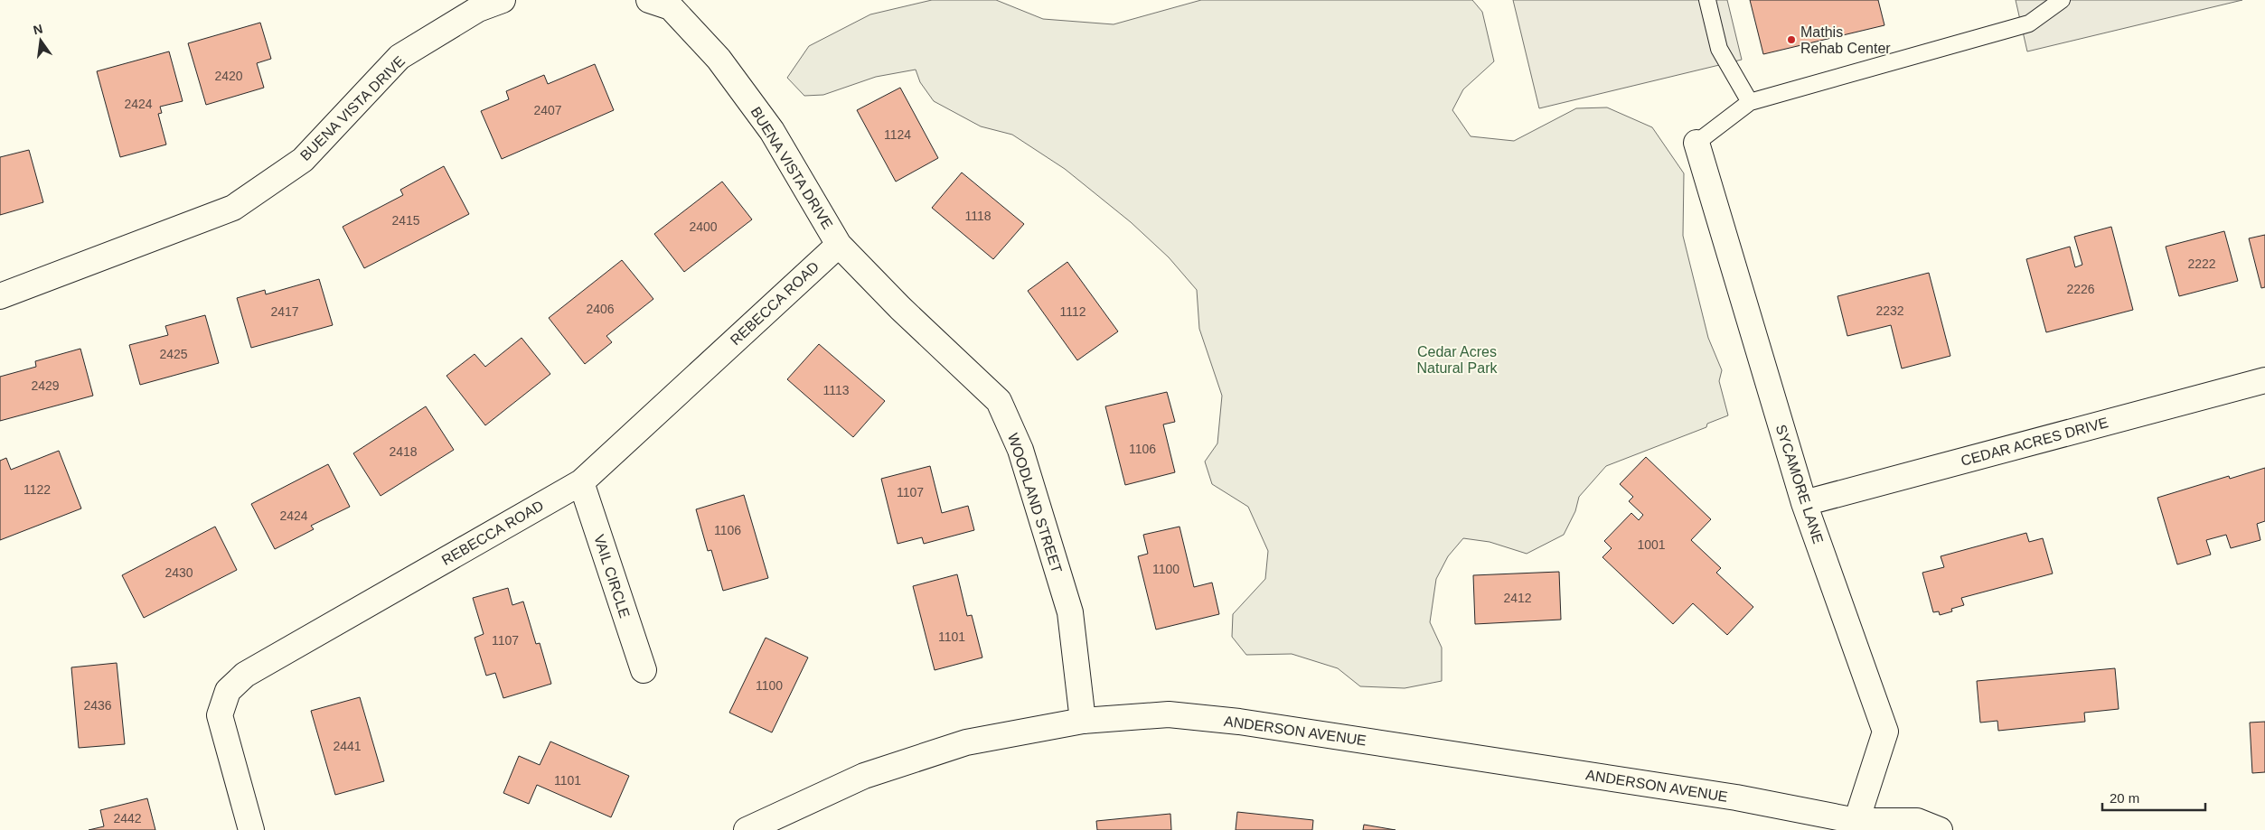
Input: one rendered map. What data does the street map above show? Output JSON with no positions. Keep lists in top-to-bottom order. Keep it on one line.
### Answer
{"streets":{"street":["BUENA VISTA DRIVE","REBECCA ROAD","CEDAR ACRES DRIVE","SYCAMORE LANE","WOODLAND STREET","VAIL CIRCLE","ANDERSON AVENUE"]},"crossings":[["BUENA VISTA DRIVE","REBECCA ROAD"],["BUENA VISTA DRIVE","WOODLAND STREET"],["REBECCA ROAD","WOODLAND STREET"],["REBECCA ROAD","VAIL CIRCLE"],["CEDAR ACRES DRIVE","SYCAMORE LANE"],["SYCAMORE LANE","ANDERSON AVENUE"],["WOODLAND STREET","ANDERSON AVENUE"]],"parks":["Cedar Acres Natural Park"],"places":["Mathis Rehab Center"],"house_numbers":["2420","2424","2407","1124","1118","2415","2400","2222","2226","2406","2232","2417","1112","2425","2429","1113","1106","2418","1122","1107","2424","1106","1001","1100","2430","2412","1101","1107","1100","2436","2441","1101","2442"],"scale_bar":"20 m","north":"top"}
